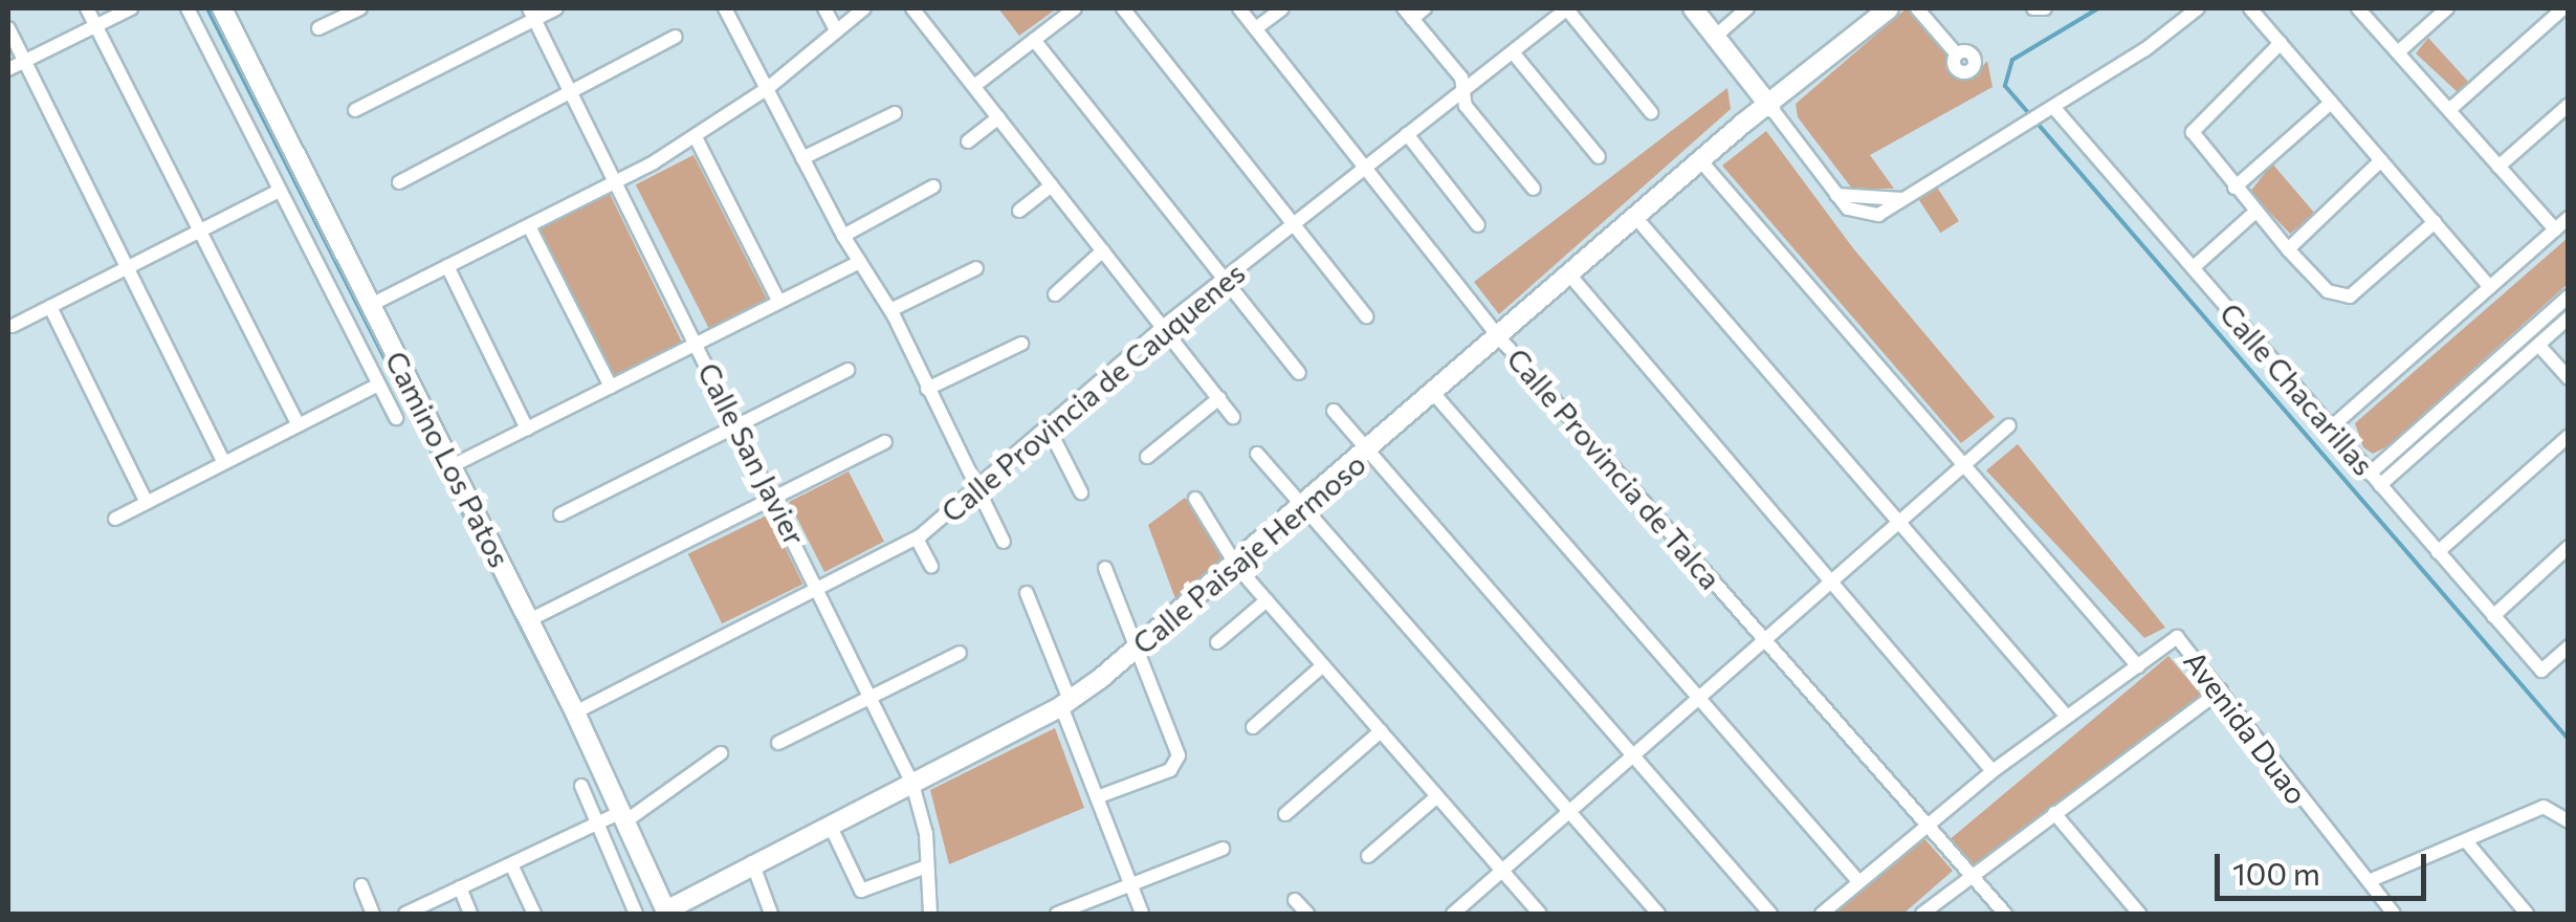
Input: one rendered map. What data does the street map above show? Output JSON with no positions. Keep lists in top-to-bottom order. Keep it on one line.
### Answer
{"streets":{"street":["Calle Chacarillas","Calle Provincia de Cauquenes","Calle San Javier","Camino Los Patos","Calle Provincia de Talca","Calle Paisaje Hermoso","Avenida Duao"]},"crossings":[["Calle Provincia de Cauquenes","Calle San Javier"],["Calle Provincia de Cauquenes","Camino Los Patos"],["Calle Provincia de Cauquenes","Calle Provincia de Talca"],["Calle San Javier","Calle Paisaje Hermoso"],["Camino Los Patos","Calle Paisaje Hermoso"],["Calle Provincia de Talca","Calle Paisaje Hermoso"]],"scale_bar":"100 m"}
